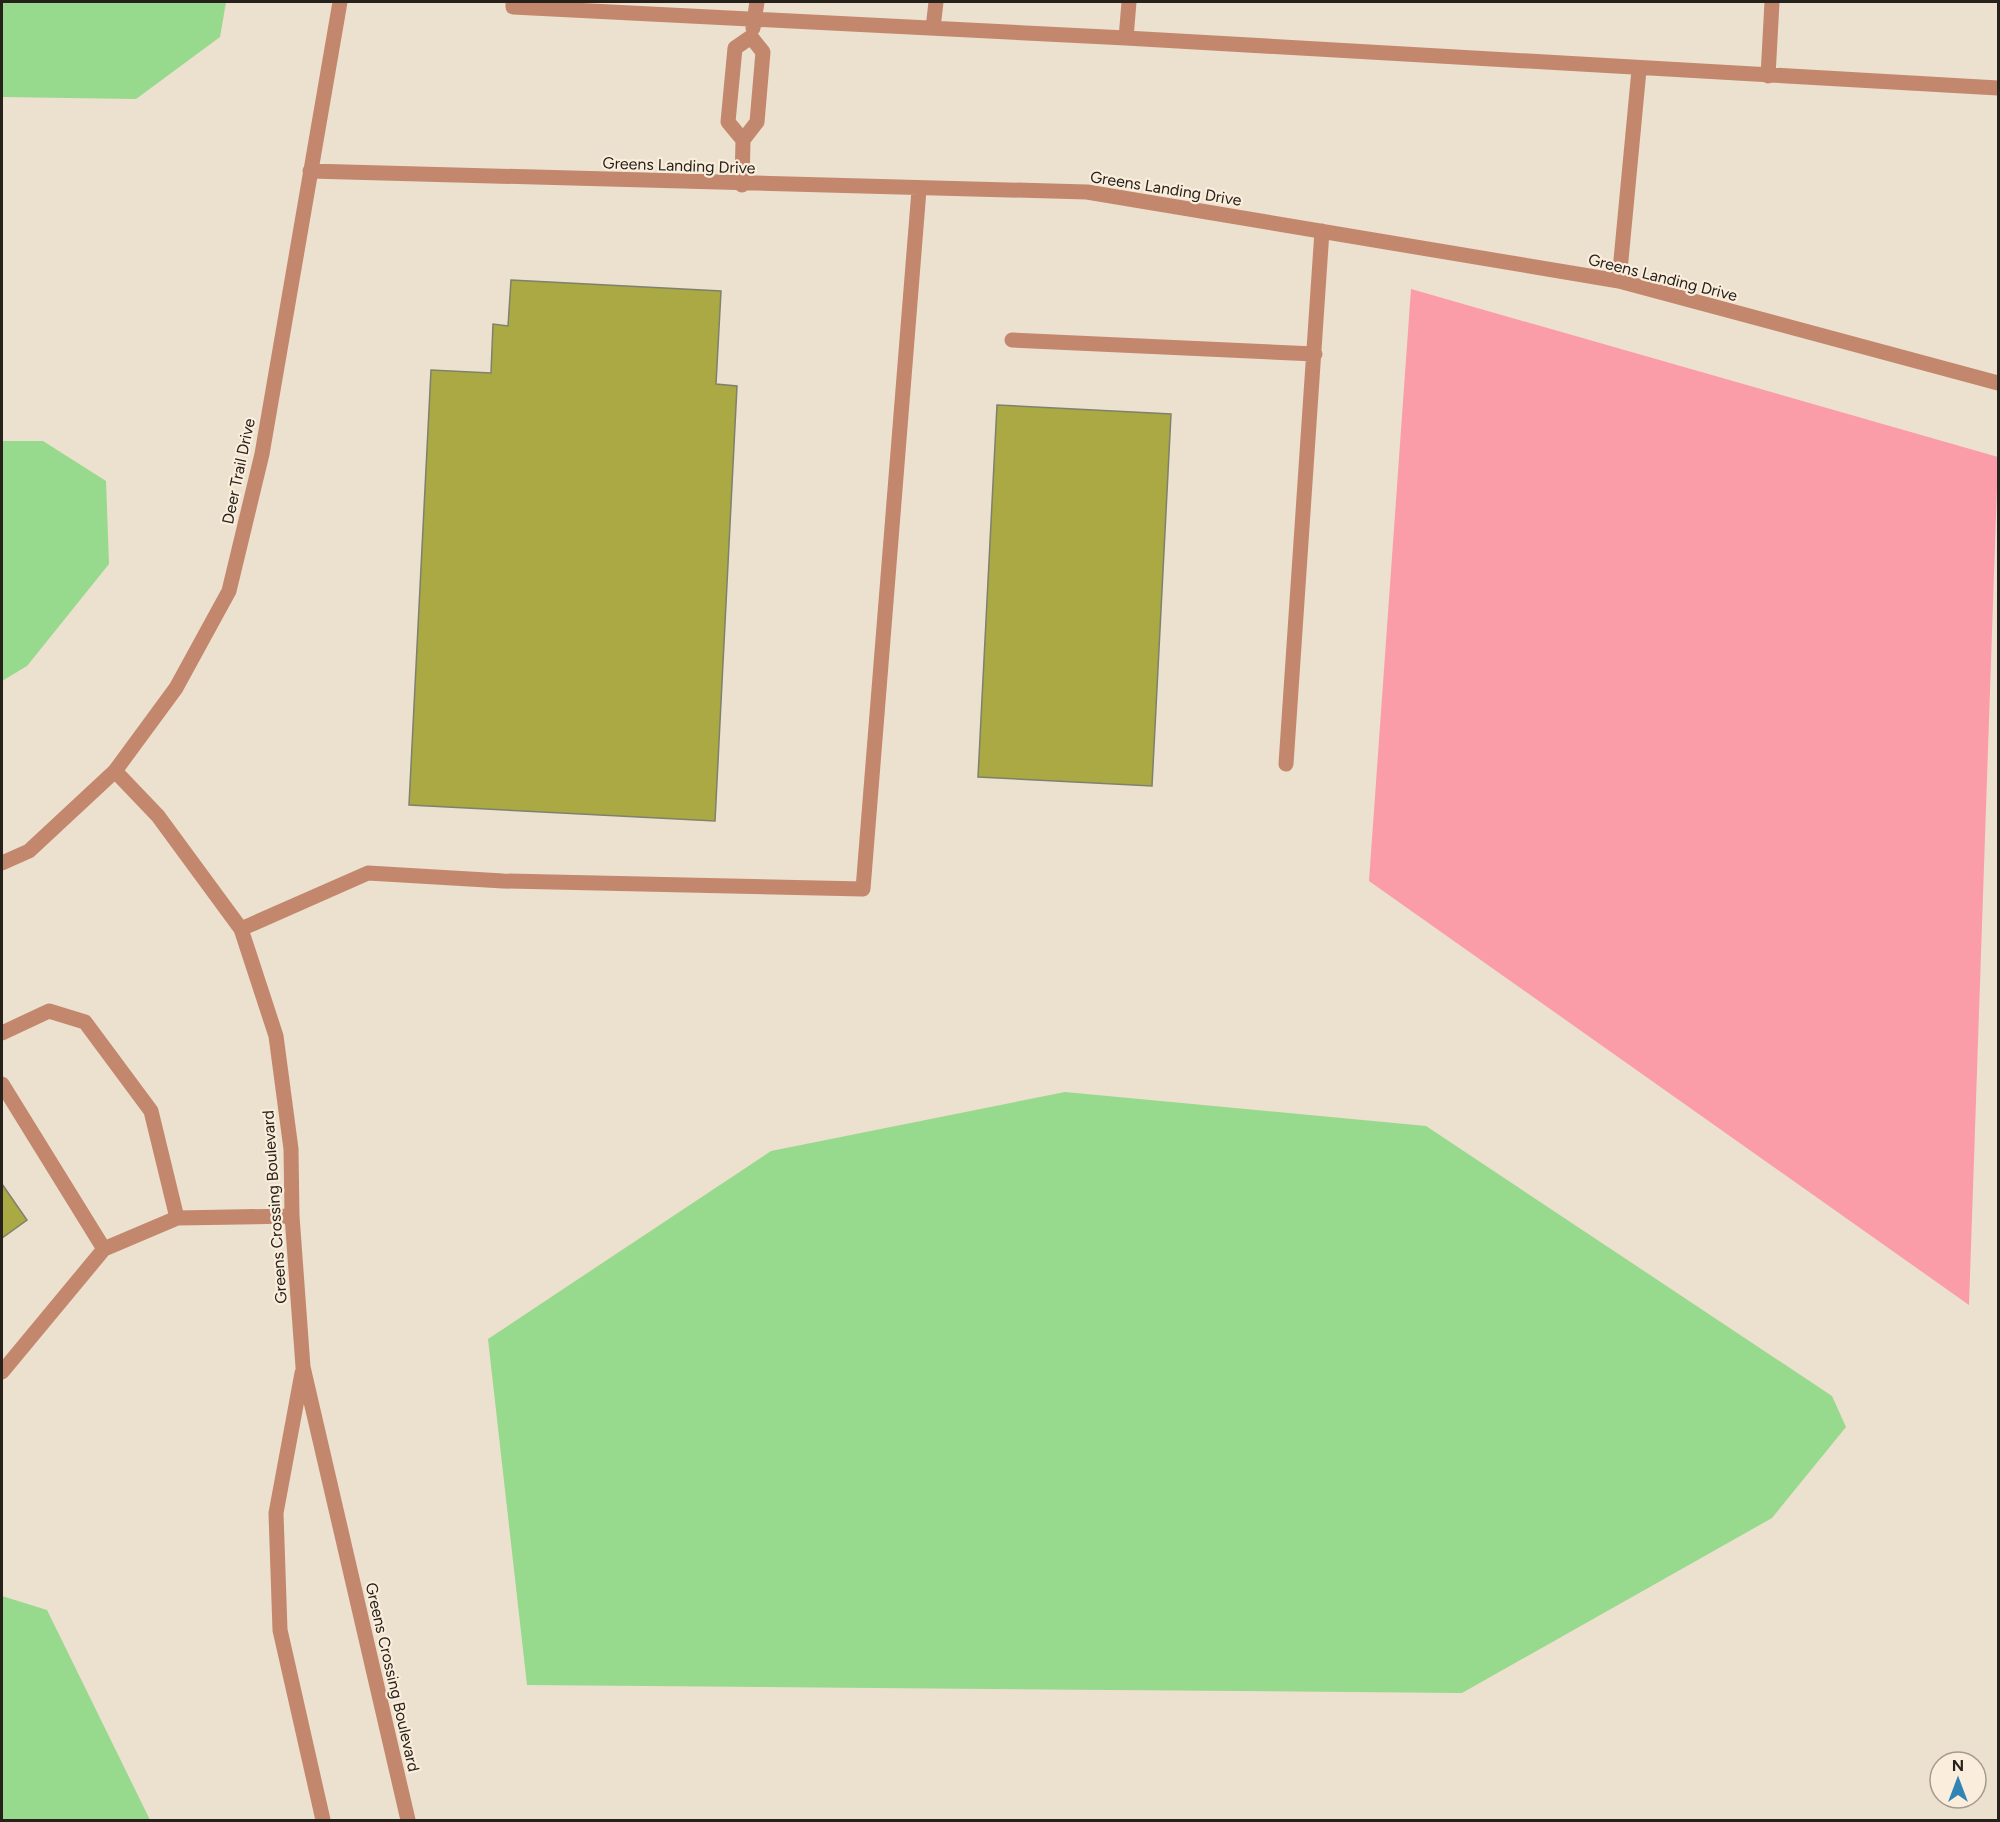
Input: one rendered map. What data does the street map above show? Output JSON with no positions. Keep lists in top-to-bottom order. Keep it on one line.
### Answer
{"streets":{"street":["Greens Landing Drive","Deer Trail Drive","Greens Crossing Boulevard"]},"crossings":[["Greens Landing Drive","Deer Trail Drive"],["Deer Trail Drive","Greens Crossing Boulevard"]],"north":"top"}
